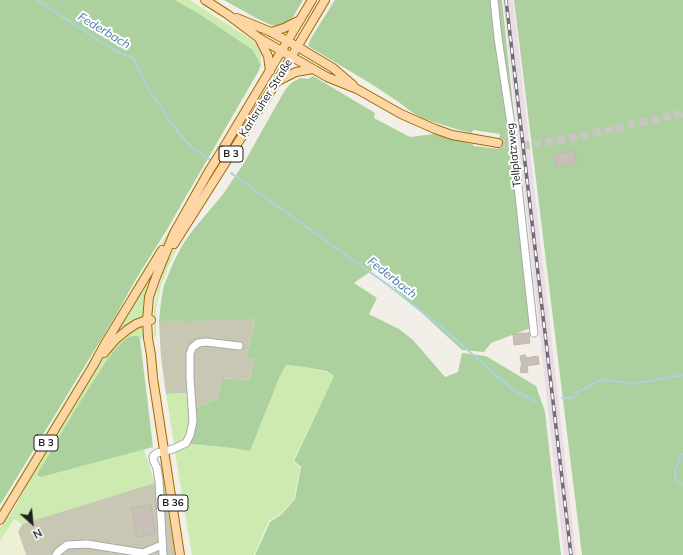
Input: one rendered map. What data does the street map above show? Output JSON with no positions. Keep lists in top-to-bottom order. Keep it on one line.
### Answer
{"streets":{"main road":["Karlsruher Straße","B 3","B 36"],"lane":["Tellplatzweg"]},"crossings":[["Karlsruher Straße","B 3"],["Karlsruher Straße","B 36"],["B 3","B 36"]],"water":["Federbach"],"north":"bottom right"}
